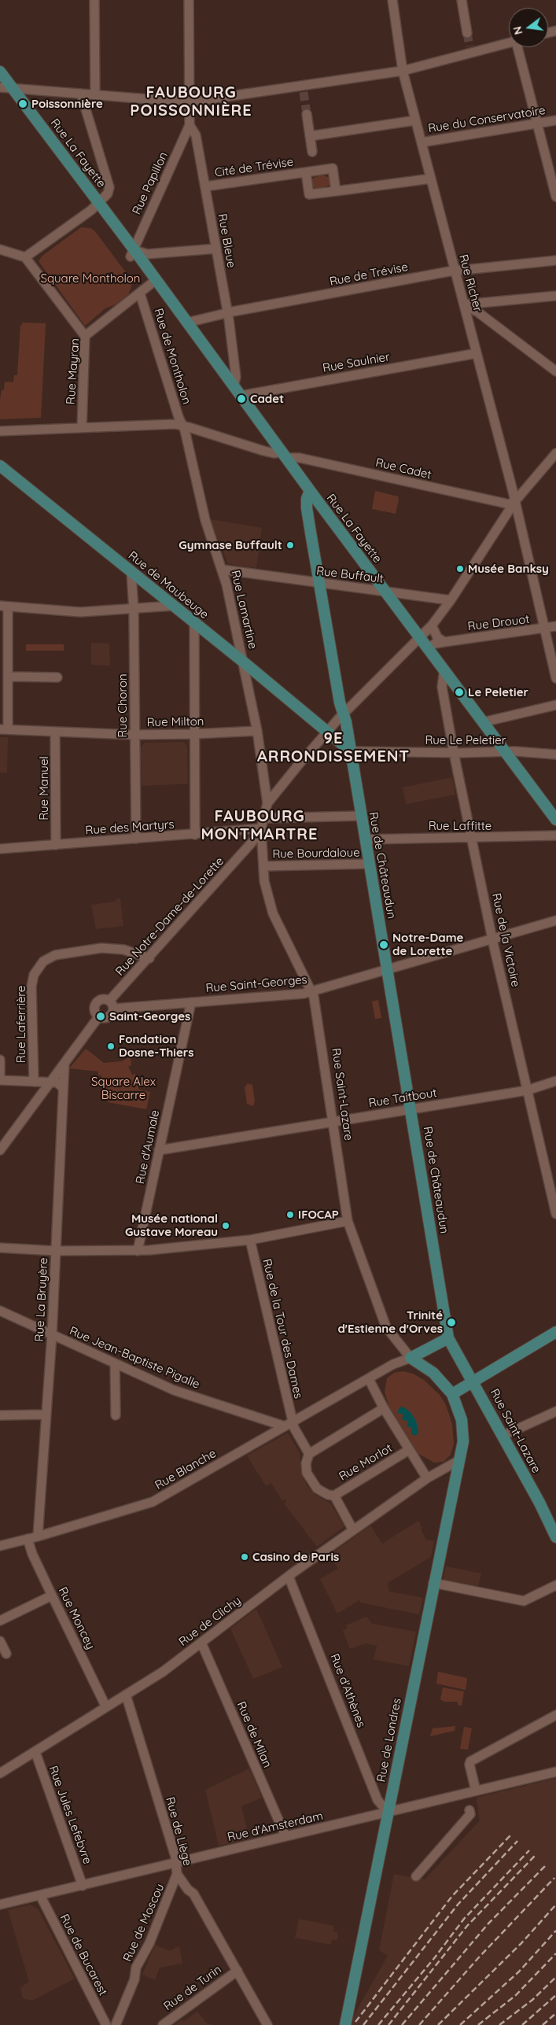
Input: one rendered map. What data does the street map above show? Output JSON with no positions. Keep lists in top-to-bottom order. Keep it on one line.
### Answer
{"streets":{"main road":["Rue La Fayette","Rue de Maubeuge","Rue de Châteaudun","Rue Saint-Lazare","Rue de Londres"],"street":["Rue du Conservatoire","Cité de Trévise","Rue Papillon","Rue Bleue","Rue de Trévise","Rue Richer","Rue de Montholon","Rue Saulnier","Rue Mayran","Rue Cadet","Rue Buffault","Rue Lamartine","Rue Drouot","Rue Choron","Rue Milton","Rue Le Peletier","Rue Manuel","Rue Laffitte","Rue des Martyrs","Rue Bourdaloue","Rue Notre-Dame-de-Lorette","Rue de la Victoire","Rue Saint-Georges","Rue Laferrière","Rue Taitbout","Rue d'Aumale","Rue La Bruyère","Rue de la Tour des Dames","Rue Jean-Baptiste Pigalle","Rue Morlot","Rue Blanche","Rue Moncey","Rue de Clichy","Rue d'Athènes","Rue de Milan","Rue Jules Lefebvre","Rue d'Amsterdam","Rue de Liège","Rue de Moscou","Rue de Bucarest","Rue de Turin"]},"crossings":[["Rue du Conservatoire","Rue Richer"],["Rue La Fayette","Rue Papillon"],["Rue La Fayette","Rue Bleue"],["Rue La Fayette","Rue de Trévise"],["Rue La Fayette","Rue Saulnier"],["Rue La Fayette","Rue Mayran"],["Rue La Fayette","Rue Cadet"],["Rue La Fayette","Rue Buffault"],["Rue La Fayette","Rue Drouot"],["Rue La Fayette","Rue Le Peletier"],["Rue La Fayette","Rue de Châteaudun"],["Rue La Fayette","Rue de la Victoire"],["Cité de Trévise","Rue Bleue"],["Cité de Trévise","Rue Richer"],["Rue Papillon","Rue Bleue"],["Rue Bleue","Rue de Trévise"],["Rue Bleue","Rue Saulnier"],["Rue de Trévise","Rue Richer"],["Rue Richer","Rue Saulnier"],["Rue Richer","Rue Cadet"],["Rue Richer","Rue Drouot"],["Rue de Montholon","Rue Mayran"],["Rue de Montholon","Rue Cadet"],["Rue de Montholon","Rue Lamartine"],["Rue Mayran","Rue Cadet"],["Rue Cadet","Rue Lamartine"],["Rue Buffault","Rue Lamartine"],["Rue Buffault","Rue de Châteaudun"],["Rue de Maubeuge","Rue Lamartine"],["Rue de Maubeuge","Rue Choron"],["Rue de Maubeuge","Rue Le Peletier"],["Rue de Maubeuge","Rue de Châteaudun"],["Rue Lamartine","Rue Milton"],["Rue Choron","Rue Milton"],["Rue Choron","Rue des Martyrs"],["Rue Milton","Rue Manuel"],["Rue Le Peletier","Rue de Châteaudun"],["Rue Le Peletier","Rue de la Victoire"],["Rue Manuel","Rue des Martyrs"],["Rue Laffitte","Rue de Châteaudun"],["Rue Laffitte","Rue de la Victoire"],["Rue des Martyrs","Rue Notre-Dame-de-Lorette"],["Rue des Martyrs","Rue Saint-Lazare"],["Rue Bourdaloue","Rue de Châteaudun"],["Rue Bourdaloue","Rue Saint-Lazare"],["Rue de Châteaudun","Rue Saint-Georges"],["Rue de Châteaudun","Rue Saint-Lazare"],["Rue de Châteaudun","Rue Taitbout"],["Rue Notre-Dame-de-Lorette","Rue Saint-Georges"],["Rue Notre-Dame-de-Lorette","Rue Laferrière"],["Rue Notre-Dame-de-Lorette","Rue Saint-Lazare"],["Rue de la Victoire","Rue Saint-Georges"],["Rue de la Victoire","Rue Taitbout"],["Rue Saint-Georges","Rue Saint-Lazare"],["Rue Saint-Georges","Rue d'Aumale"],["Rue Saint-Lazare","Rue Taitbout"],["Rue Saint-Lazare","Rue Blanche"],["Rue Taitbout","Rue d'Aumale"],["Rue La Bruyère","Rue Jean-Baptiste Pigalle"],["Rue La Bruyère","Rue Blanche"],["Rue de la Tour des Dames","Rue Jean-Baptiste Pigalle"],["Rue de la Tour des Dames","Rue Blanche"],["Rue Jean-Baptiste Pigalle","Rue Blanche"],["Rue Blanche","Rue Moncey"],["Rue Moncey","Rue de Clichy"],["Rue de Clichy","Rue d'Athènes"],["Rue de Clichy","Rue de Milan"],["Rue de Clichy","Rue de Londres"],["Rue de Clichy","Rue Jules Lefebvre"],["Rue de Clichy","Rue de Liège"],["Rue d'Athènes","Rue de Londres"],["Rue d'Athènes","Rue d'Amsterdam"],["Rue de Milan","Rue d'Amsterdam"],["Rue de Londres","Rue d'Amsterdam"],["Rue Jules Lefebvre","Rue d'Amsterdam"],["Rue d'Amsterdam","Rue de Liège"],["Rue d'Amsterdam","Rue de Bucarest"],["Rue de Liège","Rue de Moscou"],["Rue de Liège","Rue de Turin"]],"districts":["FAUBOURG POISSONNIÈRE","9E ARRONDISSEMENT","FAUBOURG MONTMARTRE"],"parks":["Square Montholon","Square Alex Biscarre"],"places":["Poissonnière","Cadet","Gymnase Buffault","Musée Banksy","Le Peletier","Notre-Dame de Lorette","Saint-Georges","Fondation Dosne-Thiers","IFOCAP","Musée national Gustave Moreau","Trinité d'Estienne d'Orves","Casino de Paris"],"north":"left"}
